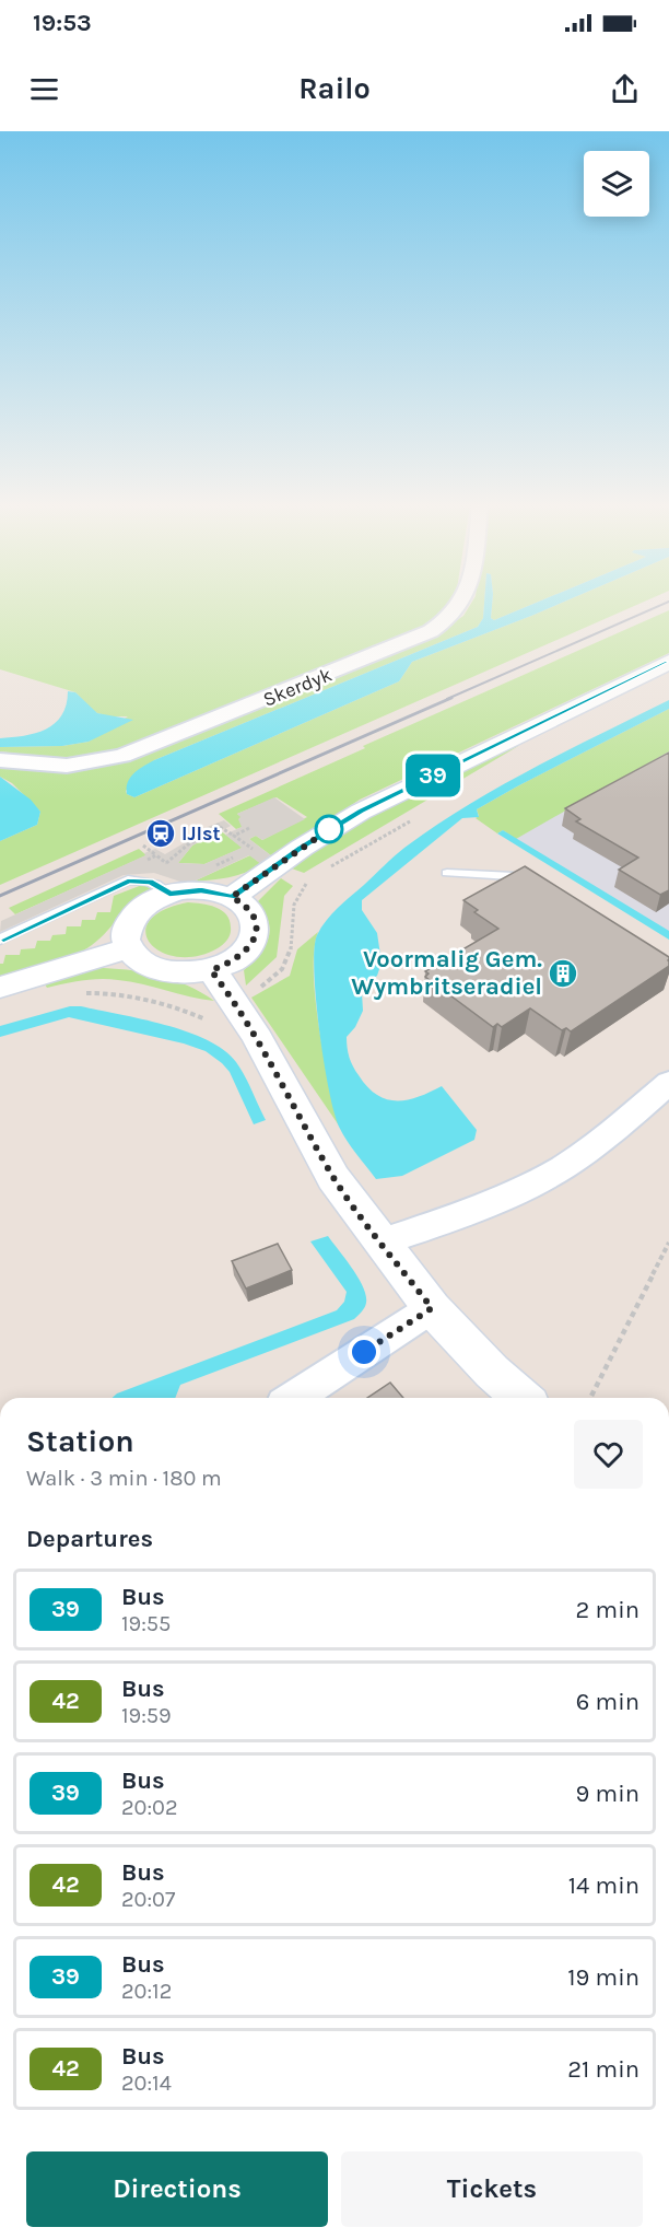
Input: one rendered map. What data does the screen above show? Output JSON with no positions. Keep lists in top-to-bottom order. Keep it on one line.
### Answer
{"streets":{"street":["Skerdyk"]},"places":{"station":["IJlst"],"building":["Voormalig Gem. Wymbritseradiel"]},"lines":["bus line 39"],"page":{"status":"19:53","header":"Railo","on_map":"39","heading":[["Station","Walk · 3 min · 180 m"],"Departures"],"list":[{"mark":"39","name":"Bus","note":"19:55","value":"2 min"},{"mark":"42","name":"Bus","note":"19:59","value":"6 min"},{"mark":"39","name":"Bus","note":"20:02","value":"9 min"},{"mark":"42","name":"Bus","note":"20:07","value":"14 min"},{"mark":"39","name":"Bus","note":"20:12","value":"19 min"},{"mark":"42","name":"Bus","note":"20:14","value":"21 min"}],"buttons":["Directions","Tickets"]}}
